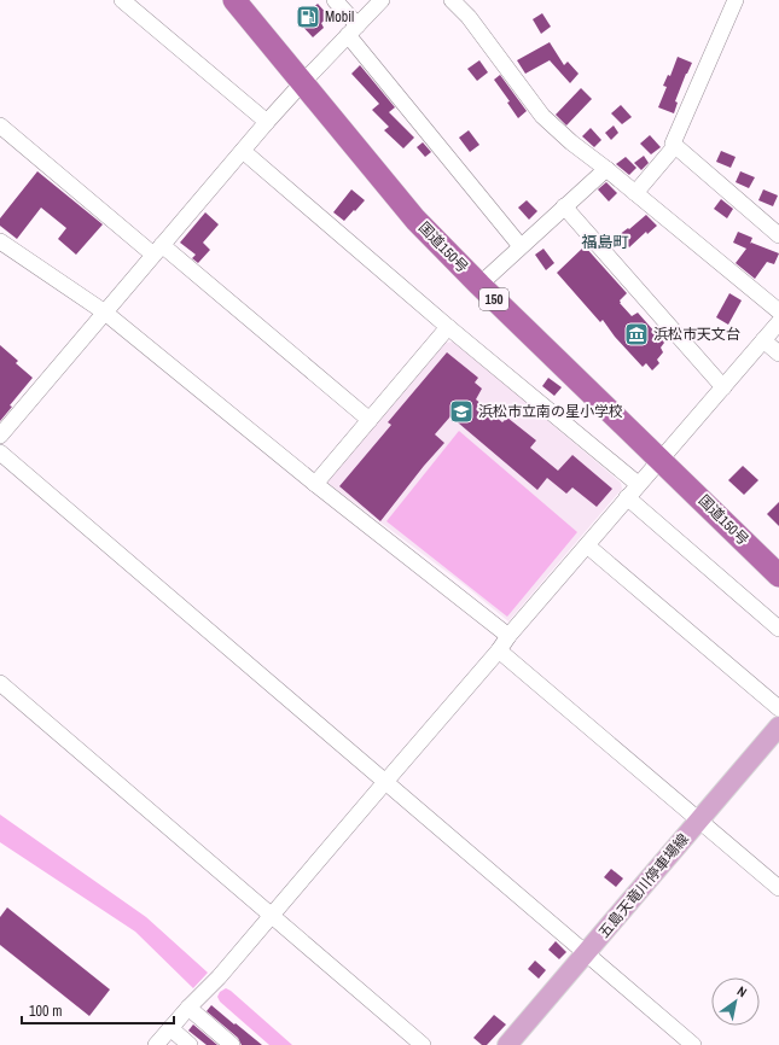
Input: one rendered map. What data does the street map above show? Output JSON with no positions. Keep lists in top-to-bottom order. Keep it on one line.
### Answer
{"streets":{"highway":["国道150号","150"],"main road":["五島天竜川停車場線"]},"districts":["福島町"],"places":{"fuel station":["Mobil"],"museum":["浜松市天文台"],"school or university":["浜松市立南の星小学校"]},"scale_bar":"100 m","north":"top right"}
